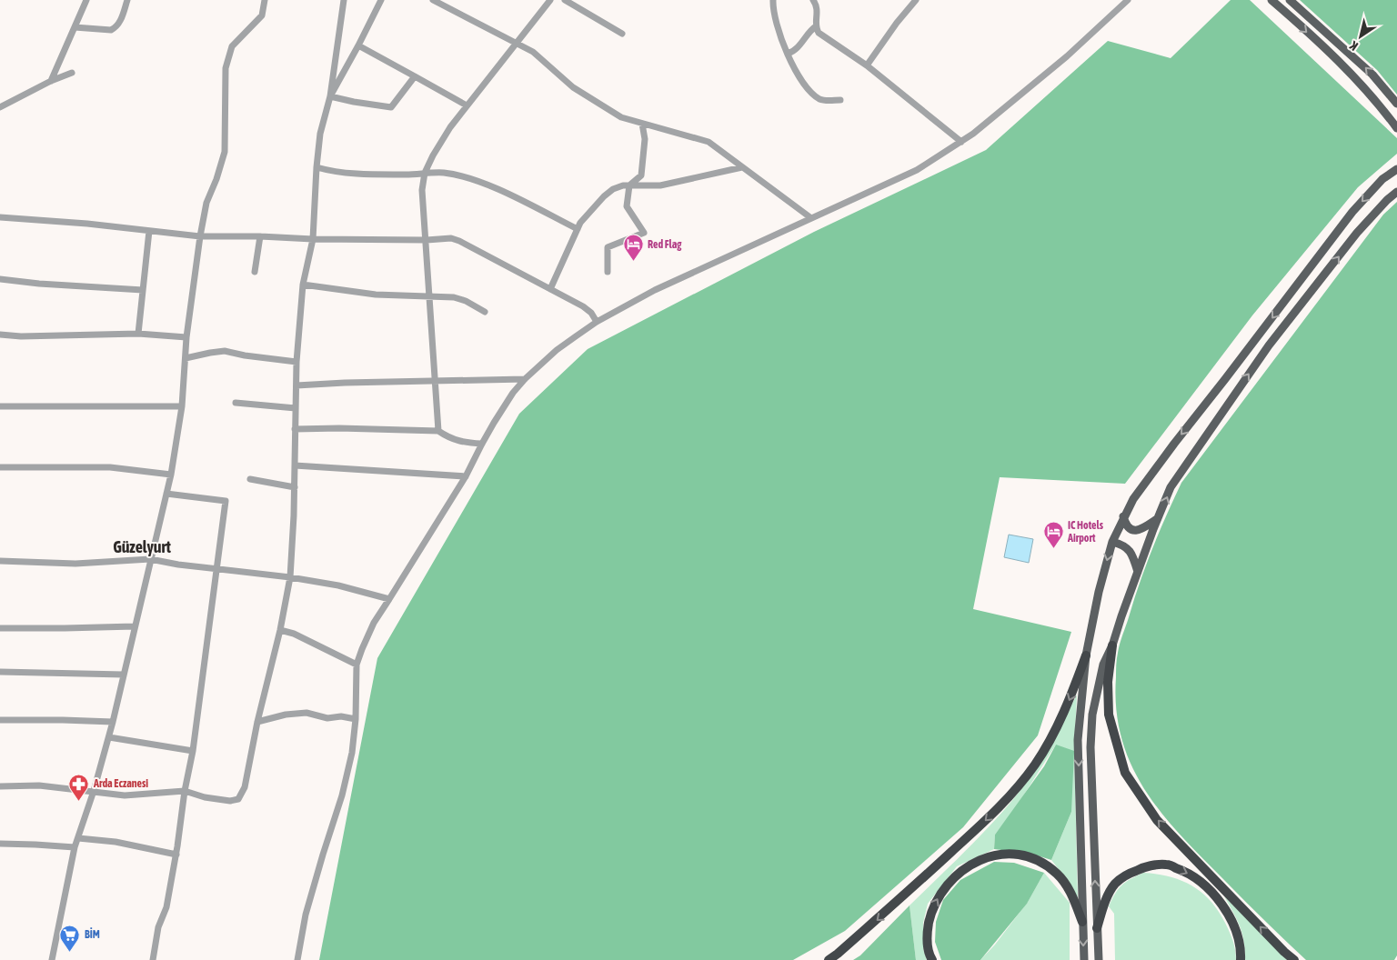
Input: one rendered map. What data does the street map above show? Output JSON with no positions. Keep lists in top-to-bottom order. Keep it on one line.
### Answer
{"districts":["Güzelyurt"],"places":{"hotel":["Red Flag","IC Hotels Airport"],"pharmacy":["Arda Eczanesi"],"supermarket":["BİM"]},"north":"bottom left"}
